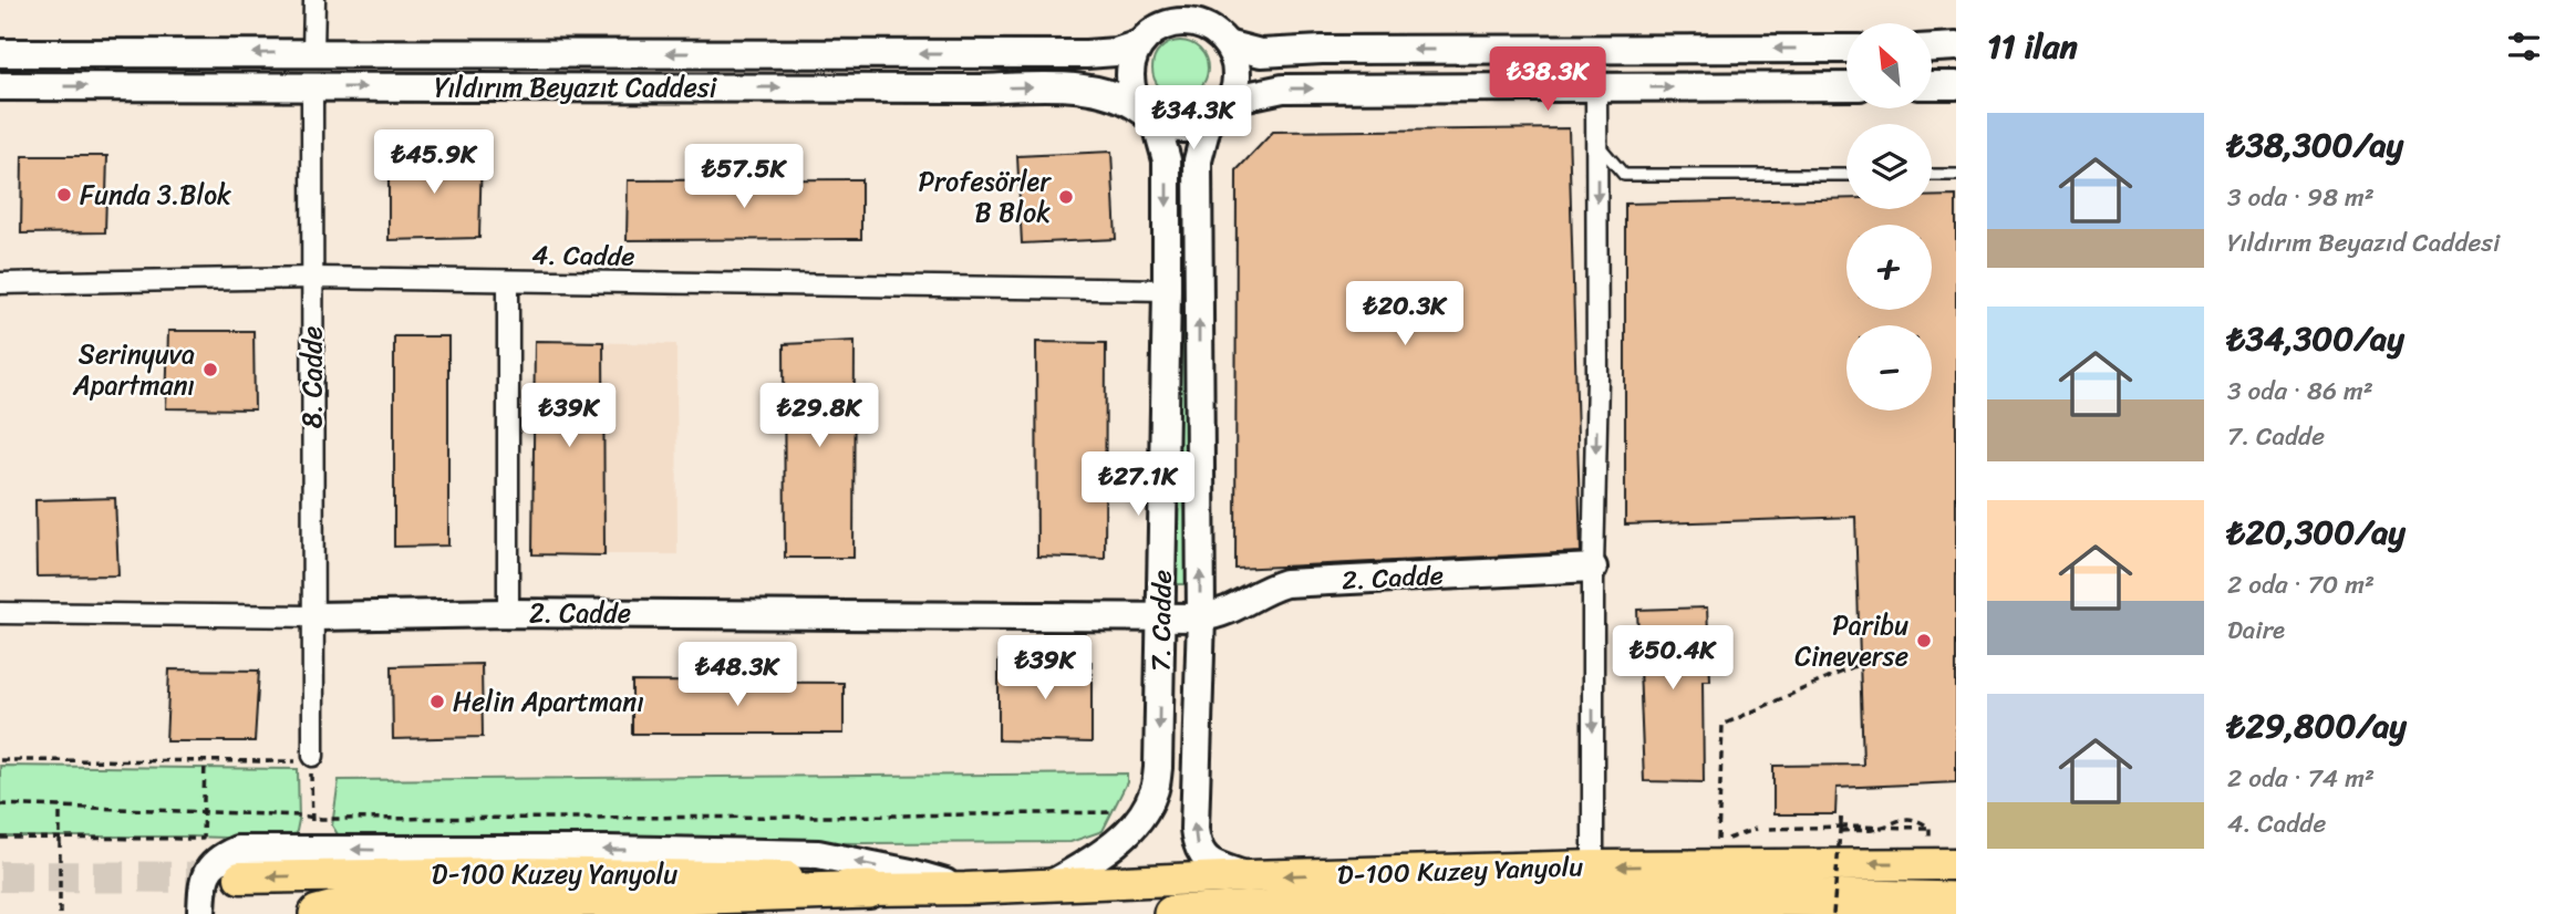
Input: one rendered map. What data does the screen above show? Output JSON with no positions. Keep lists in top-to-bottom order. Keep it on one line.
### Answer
{"streets":{"main road":["Yıldırım Beyazıt Caddesi","8. Cadde","2. Cadde","7. Cadde","D-100 Kuzey Yanyolu"],"street":["4. Cadde"]},"crossings":[["Yıldırım Beyazıt Caddesi","8. Cadde"],["Yıldırım Beyazıt Caddesi","7. Cadde"],["4. Cadde","8. Cadde"],["4. Cadde","7. Cadde"],["8. Cadde","2. Cadde"],["2. Cadde","7. Cadde"],["7. Cadde","D-100 Kuzey Yanyolu"]],"places":["Funda 3.Blok","Profesörler B Blok","Serinyuva Apartmanı","Paribu Cineverse","Helin Apartmanı"],"north":"top left","page":{"heading":"11 ilan","map_buttons":["+","−"],"price":["₺38.3K","₺34.3K","₺45.9K","₺57.5K","₺20.3K","₺39K","₺29.8K","₺27.1K","₺50.4K","₺39K","₺48.3K"],"list":[{"name":"₺38,300/ay","note":"3 oda · 98 m² · Yıldırım Beyazıd Caddesi"},{"name":"₺34,300/ay","note":"3 oda · 86 m² · 7. Cadde"},{"name":"₺20,300/ay","note":"2 oda · 70 m² · Daire"},{"name":"₺29,800/ay","note":"2 oda · 74 m² · 4. Cadde"}]}}
